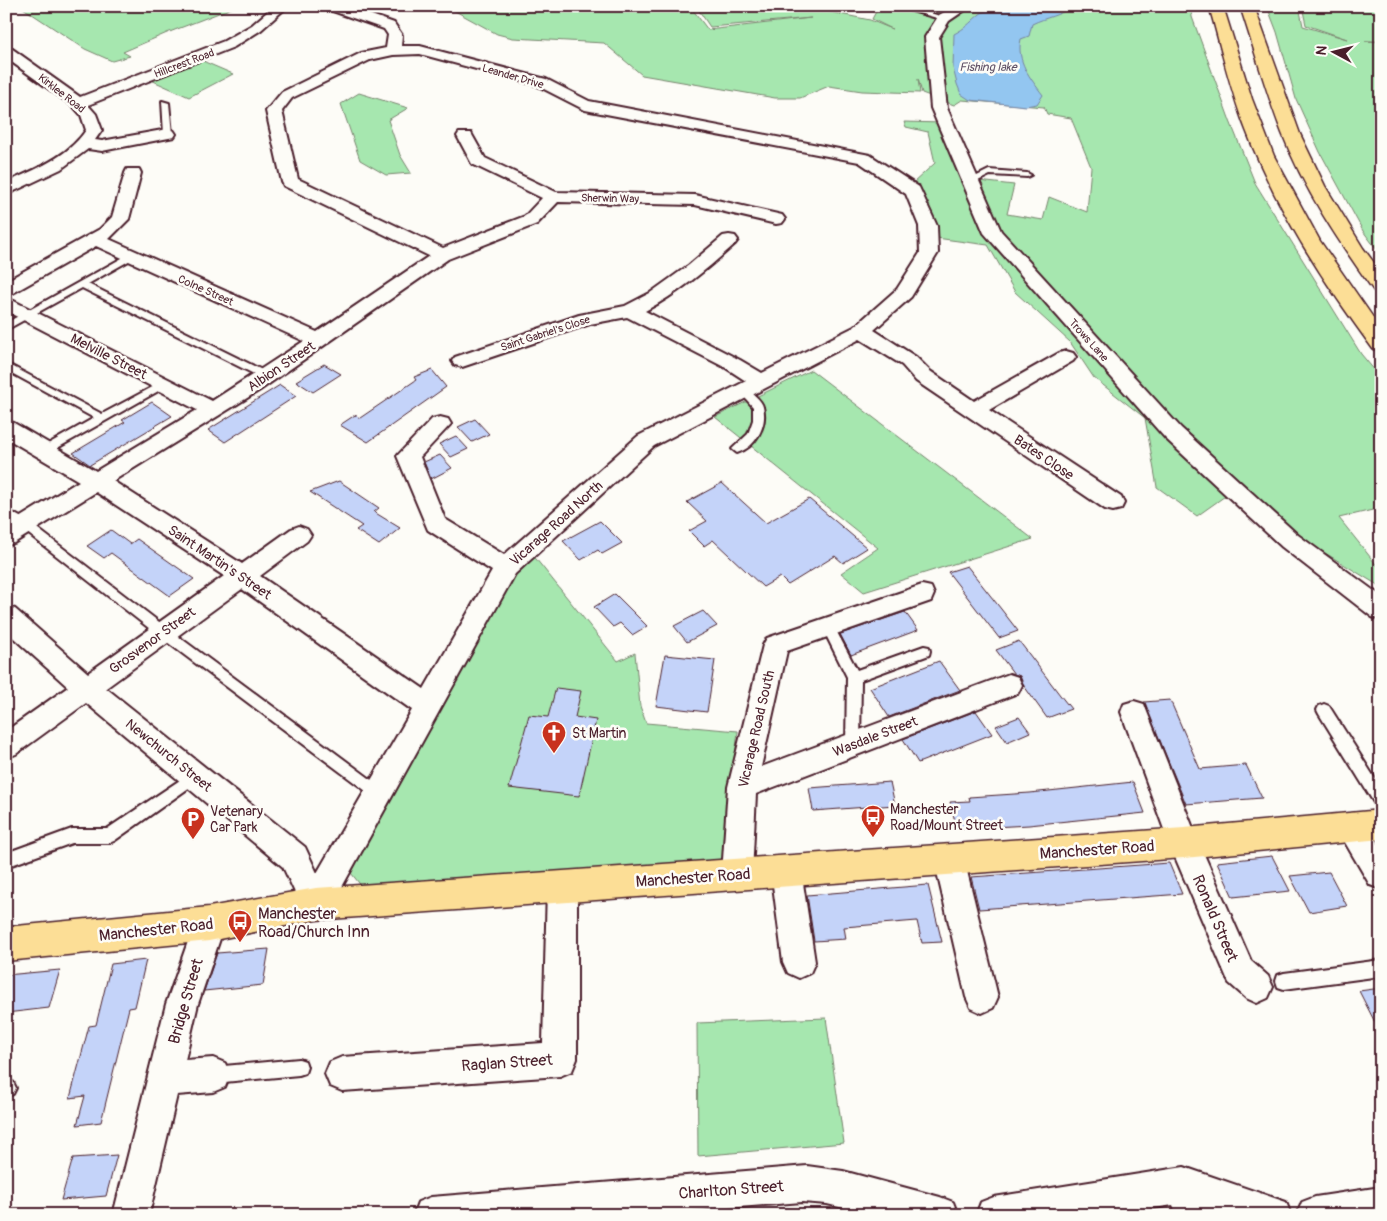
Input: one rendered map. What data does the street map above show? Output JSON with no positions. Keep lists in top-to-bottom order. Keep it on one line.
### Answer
{"streets":{"main road":["Manchester Road"],"street":["Hillcrest Road","Leander Drive","Kirklee Road","Sherwin Way","Colne Street","Saint Gabriel's Close","Trows Lane","Melville Street","Albion Street","Bates Close","Vicarage Road North","Saint Martin's Street","Grosvenor Street","Vicarage Road South","Wasdale Street","Newchurch Street","Ronald Street","Bridge Street","Raglan Street","Charlton Street"]},"crossings":[["Hillcrest Road","Kirklee Road"],["Leander Drive","Albion Street"],["Leander Drive","Bates Close"],["Leander Drive","Vicarage Road North"],["Sherwin Way","Albion Street"],["Colne Street","Albion Street"],["Melville Street","Albion Street"],["Albion Street","Saint Martin's Street"],["Bates Close","Vicarage Road North"],["Vicarage Road North","Saint Martin's Street"],["Vicarage Road North","Newchurch Street"],["Vicarage Road North","Manchester Road"],["Saint Martin's Street","Grosvenor Street"],["Grosvenor Street","Newchurch Street"],["Vicarage Road South","Wasdale Street"],["Vicarage Road South","Manchester Road"],["Newchurch Street","Manchester Road"],["Manchester Road","Ronald Street"],["Manchester Road","Bridge Street"],["Manchester Road","Raglan Street"]],"water":["Fishing lake"],"places":{"church":["St Martin"],"bus stop":["Manchester Road/Mount Street","Manchester Road/Church Inn"],"parking":["Vetenary Car Park"]},"north":"left"}
